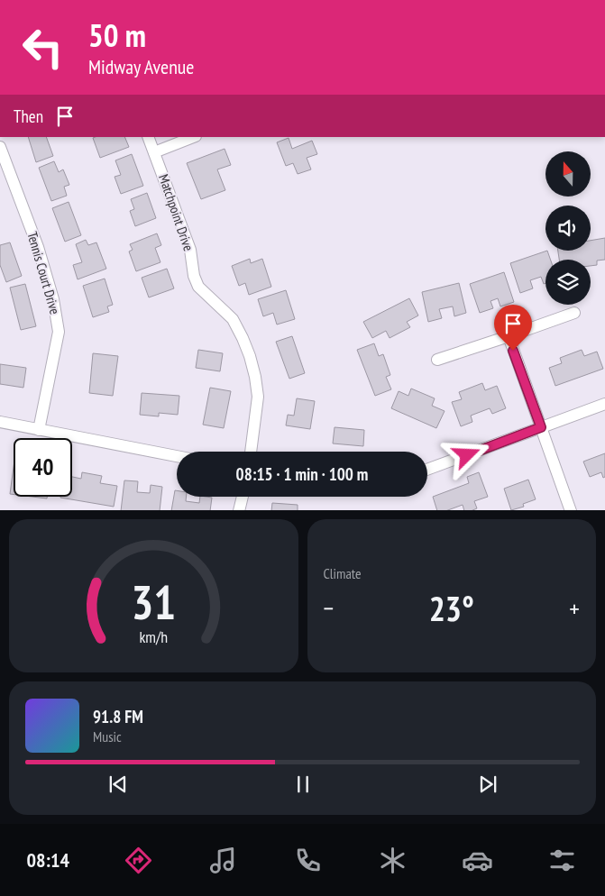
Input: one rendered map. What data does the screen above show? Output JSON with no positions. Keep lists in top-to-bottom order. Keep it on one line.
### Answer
{"streets":{"street":["Matchpoint Drive","Tennis Court Drive"]},"north":"top","page":{"turn":["50 m","Midway Avenue"],"then":"Then","limit":"40","trip":"08:15 · 1 min · 100 m","tile":"Climate","heat":["−","23°","+"],"song":["91.8 FM","Music"],"tabs":"08:14","gauge":["31","km/h"]}}
